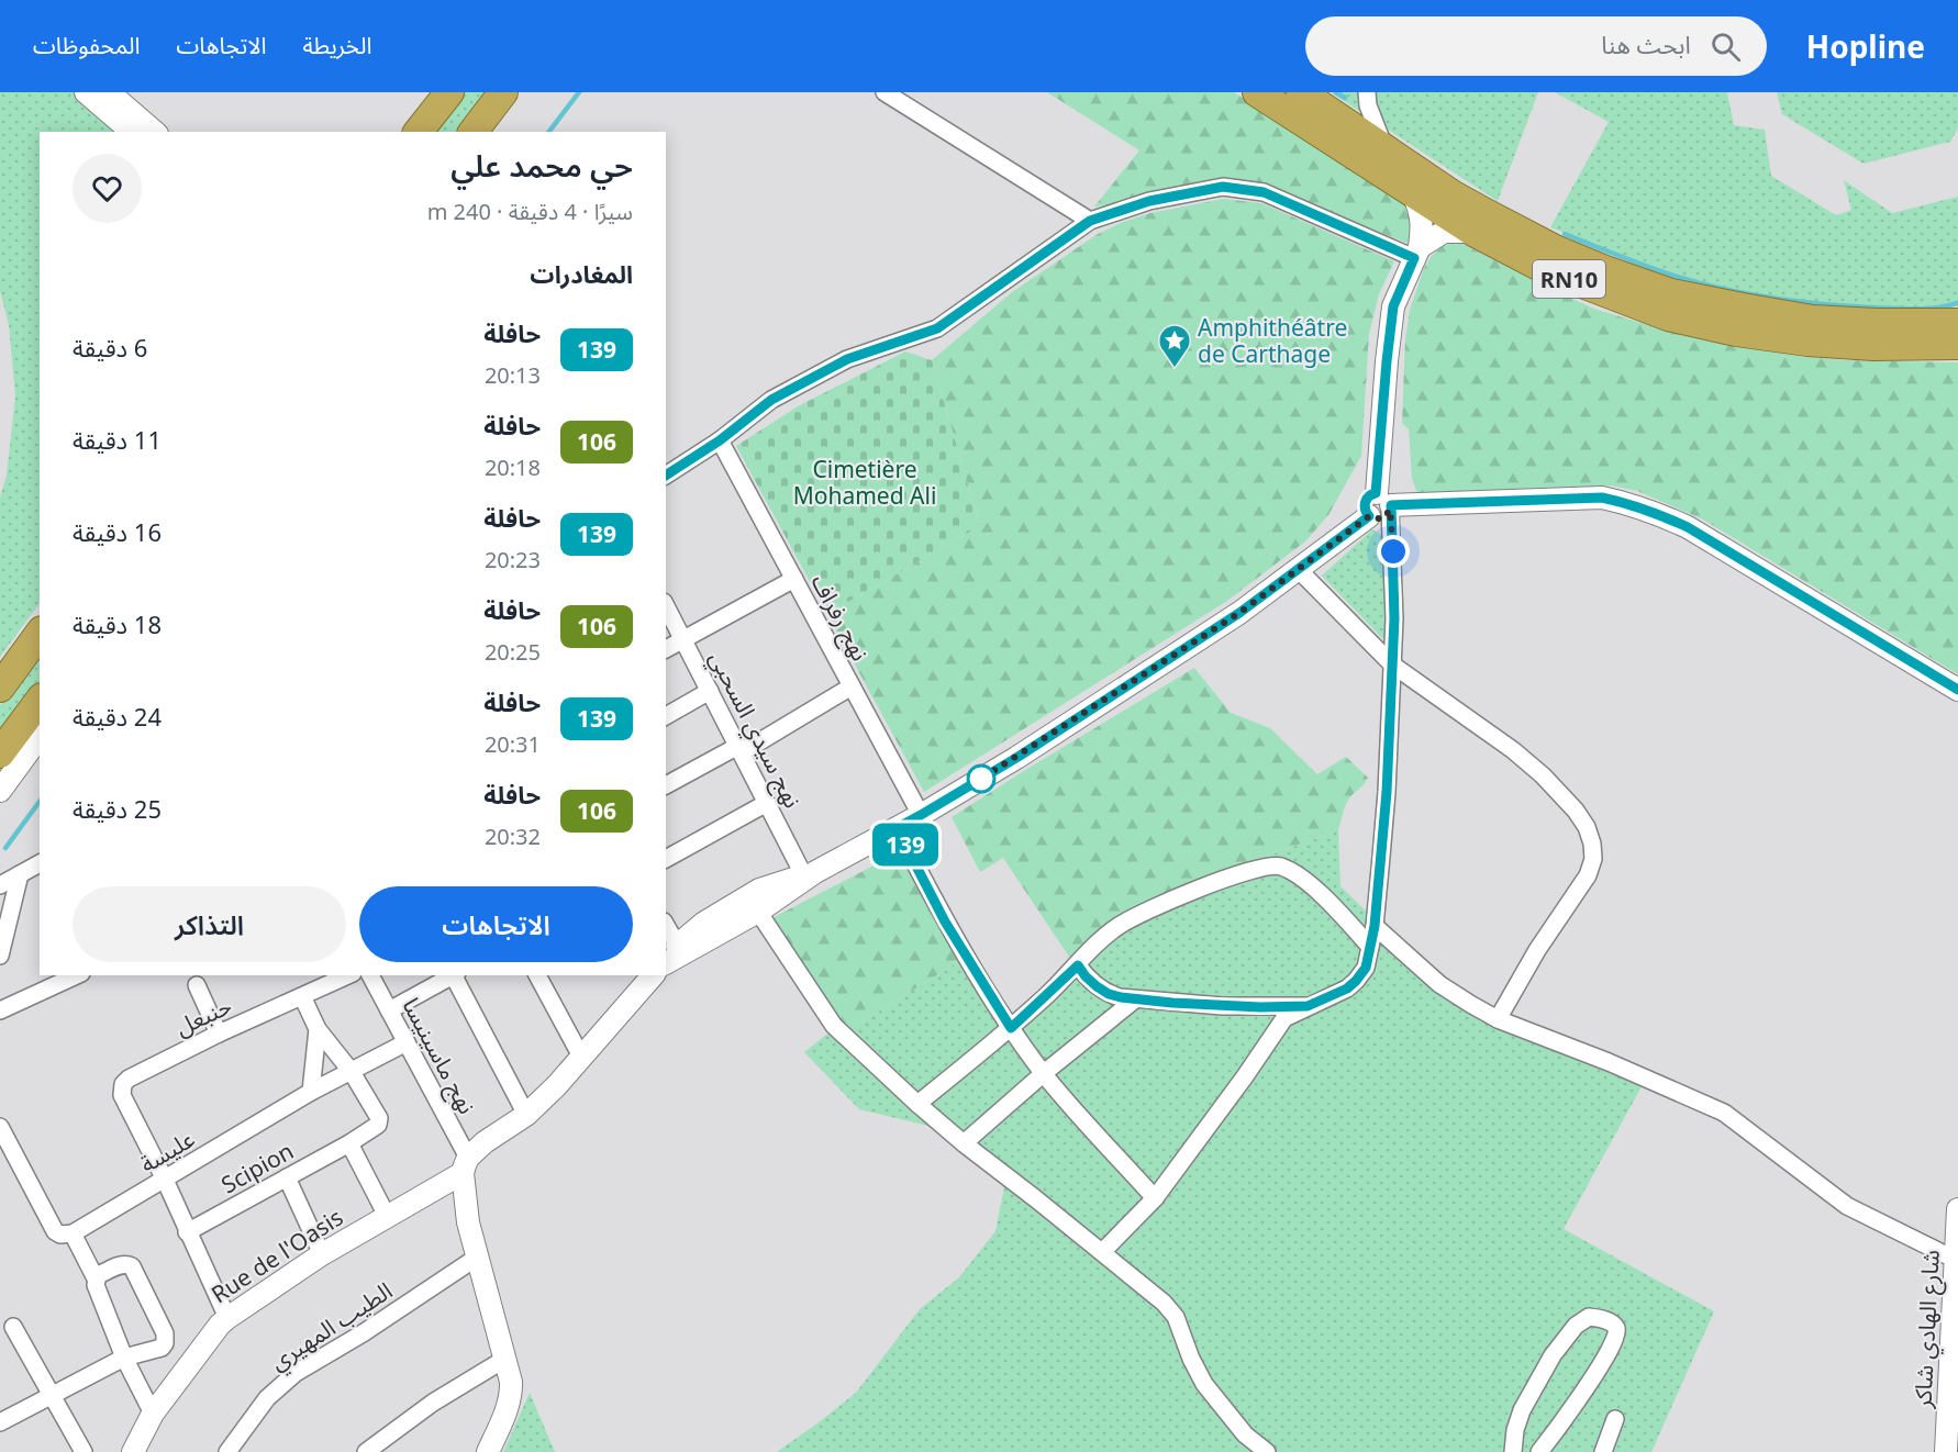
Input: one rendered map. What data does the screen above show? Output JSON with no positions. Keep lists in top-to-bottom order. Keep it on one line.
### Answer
{"streets":{"highway":["RN10"],"street":["نهج رفراف","نهج سيدي السحبي","حنبعل","نهج ماسينيسا","عليسة","Scipion","Rue de l'Oasis","الطيب المهيري","شارع الهادي شاكر"]},"crossings":[["حنبعل","عليسة"],["نهج ماسينيسا","عليسة"],["نهج ماسينيسا","Rue de l'Oasis"],["عليسة","Scipion"]],"parks":["Cimetière Mohamed Ali"],"places":{"place":["Amphithéâtre de Carthage"]},"lines":["bus line 139"],"page":{"header":"Hopline","search":"ابحث هنا","nav":["الخريطة","الاتجاهات","المحفوظات"],"on_map":"139","heading":[["حي محمد علي","سيرًا · 4 دقيقة · 240 m"],"المغادرات"],"list":[{"mark":"139","name":"حافلة","note":"20:13","value":"6 دقيقة"},{"mark":"106","name":"حافلة","note":"20:18","value":"11 دقيقة"},{"mark":"139","name":"حافلة","note":"20:23","value":"16 دقيقة"},{"mark":"106","name":"حافلة","note":"20:25","value":"18 دقيقة"},{"mark":"139","name":"حافلة","note":"20:31","value":"24 دقيقة"},{"mark":"106","name":"حافلة","note":"20:32","value":"25 دقيقة"}],"buttons":["الاتجاهات","التذاكر"]}}
